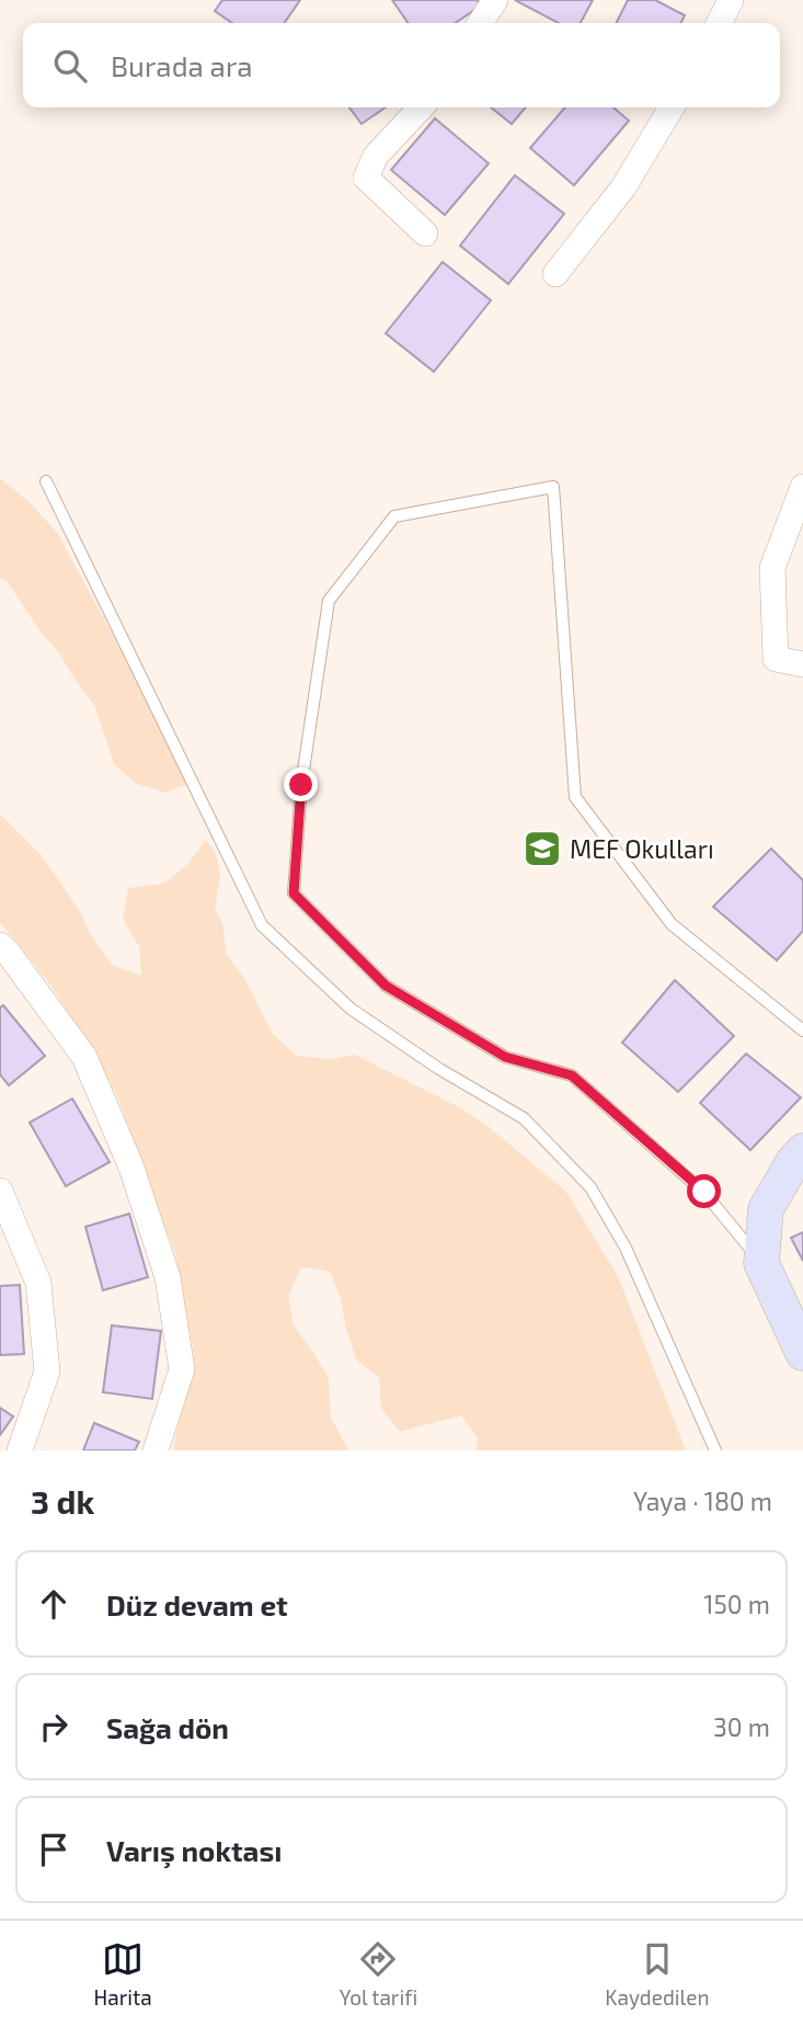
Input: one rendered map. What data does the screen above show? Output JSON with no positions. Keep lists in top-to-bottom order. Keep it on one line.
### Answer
{"places":{"school or university":["MEF Okulları"]},"page":{"search":"Burada ara","heading":["3 dk","Yaya · 180 m"],"list":[["Düz devam et","150 m"],["Sağa dön","30 m"],"Varış noktası"],"nav":["Harita","Yol tarifi","Kaydedilen"]}}
